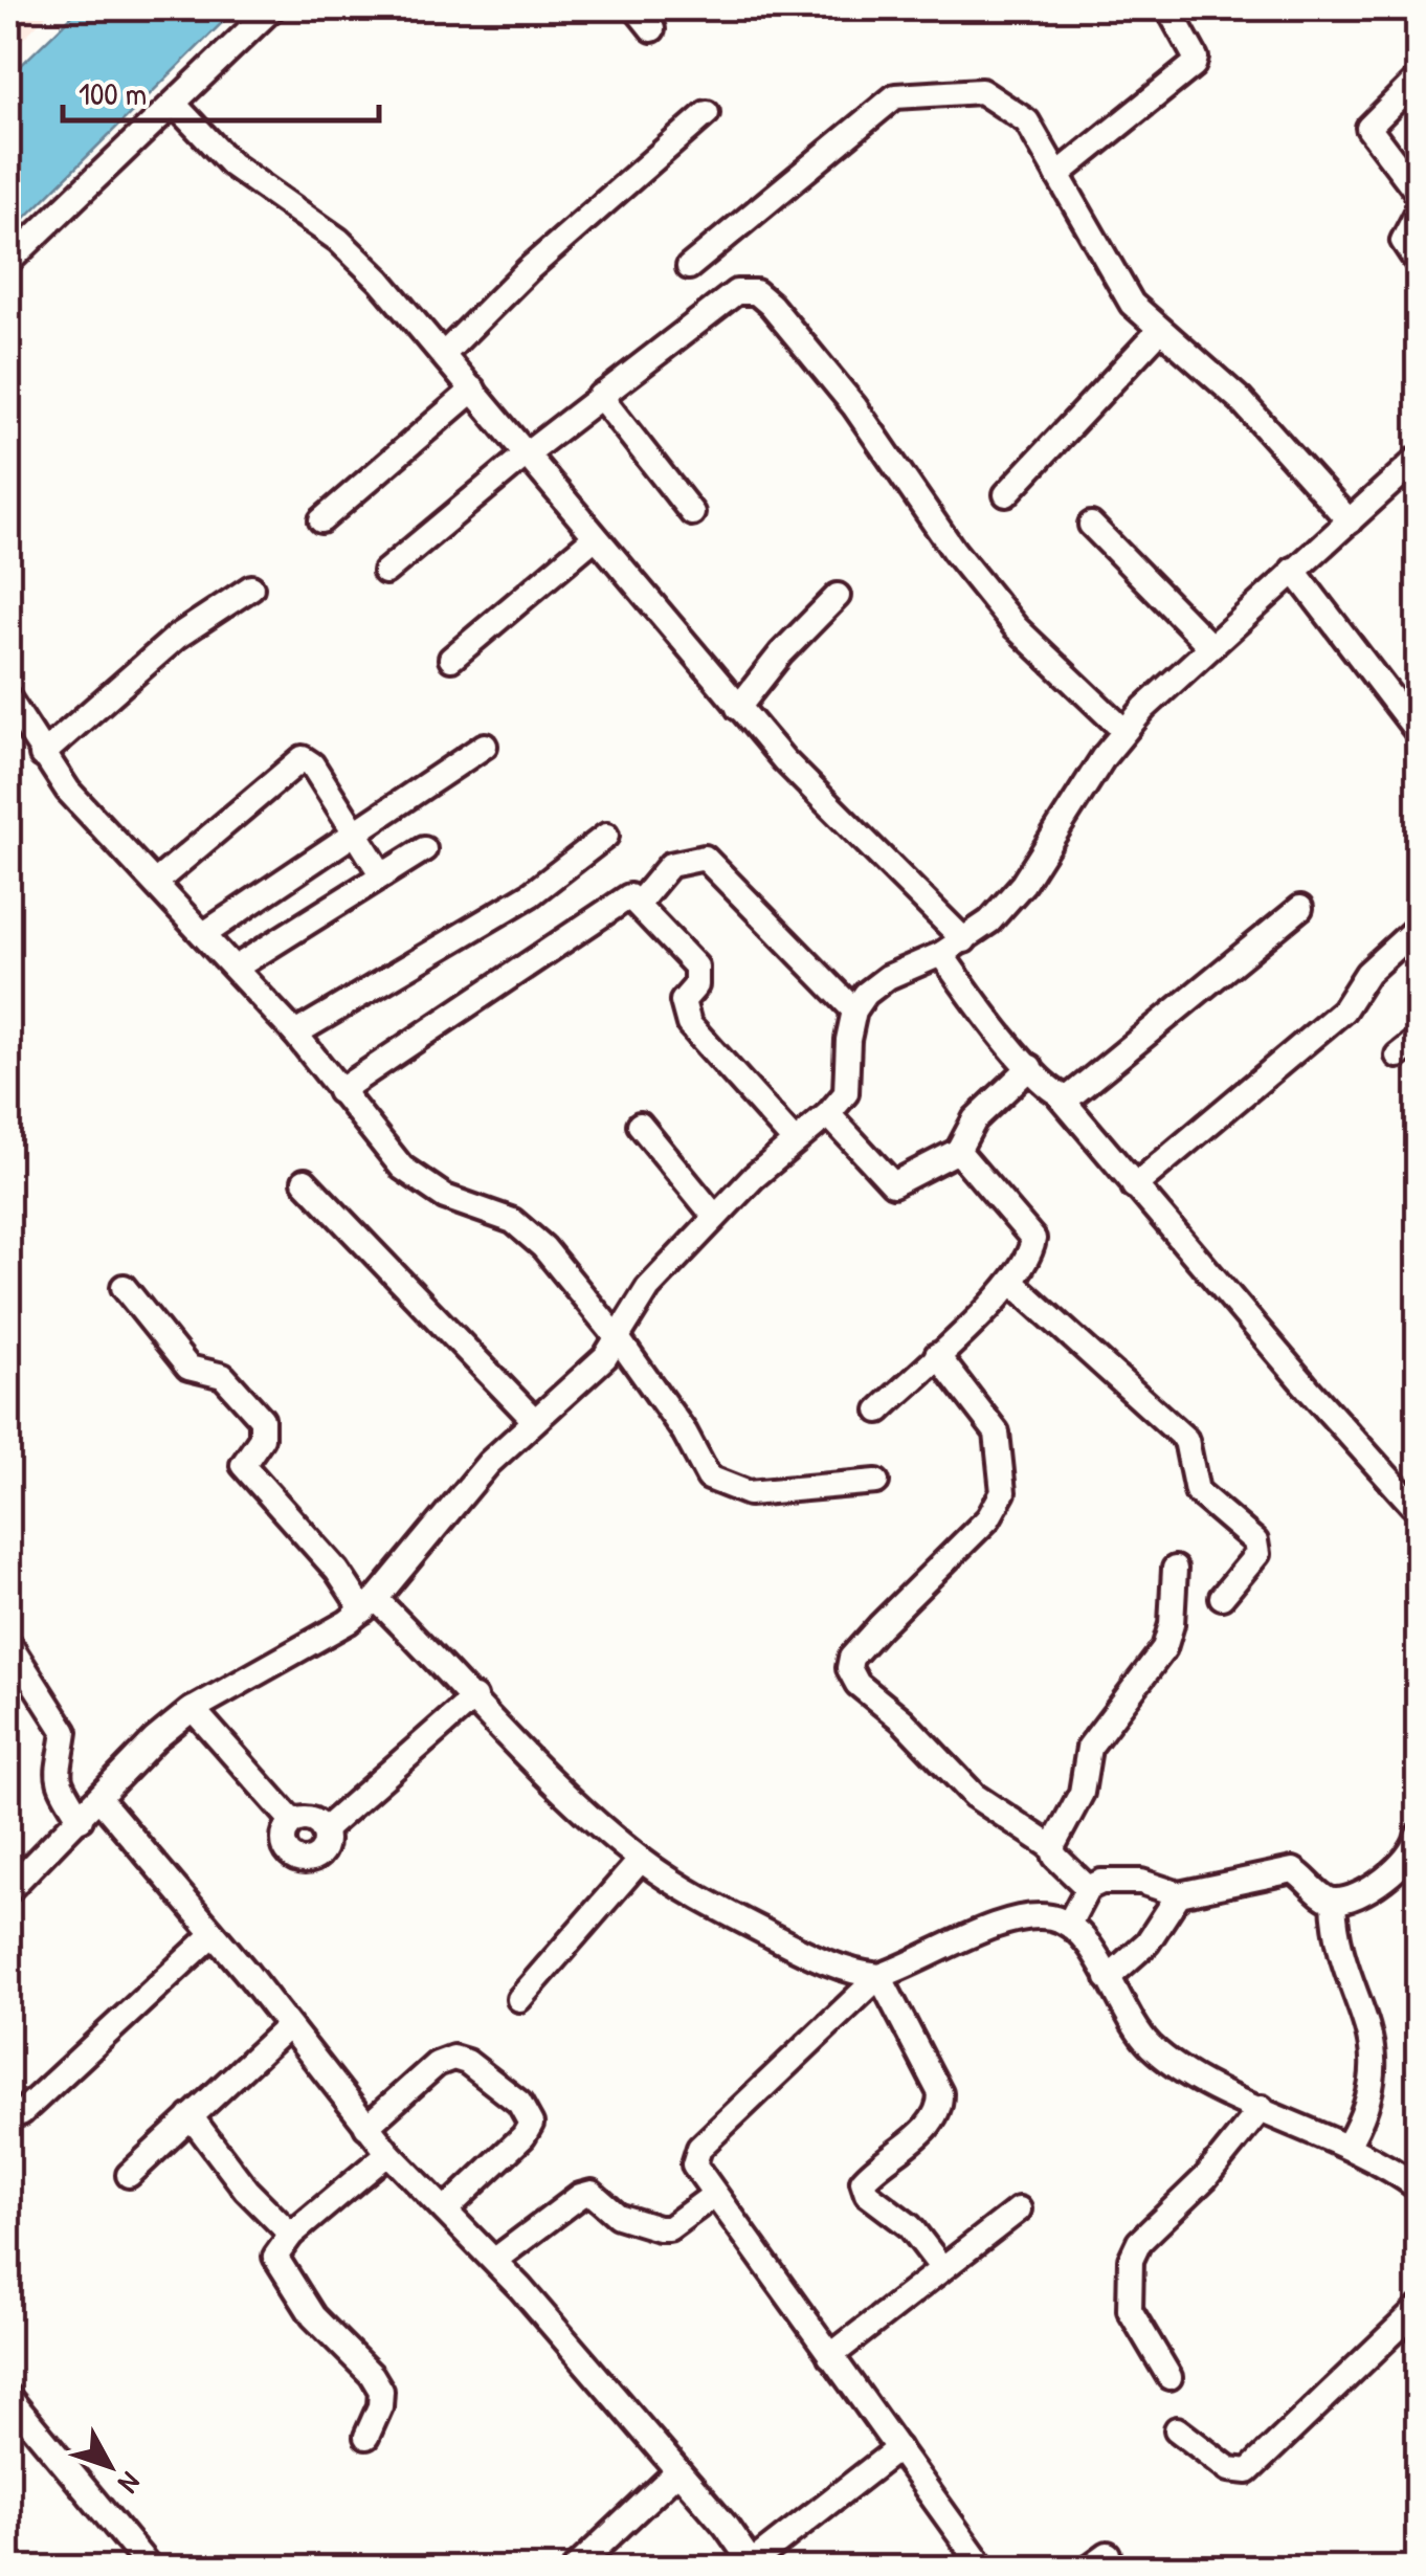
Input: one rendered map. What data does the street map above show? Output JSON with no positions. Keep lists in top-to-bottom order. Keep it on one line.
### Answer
{"scale_bar":"100 m","north":"bottom right"}
